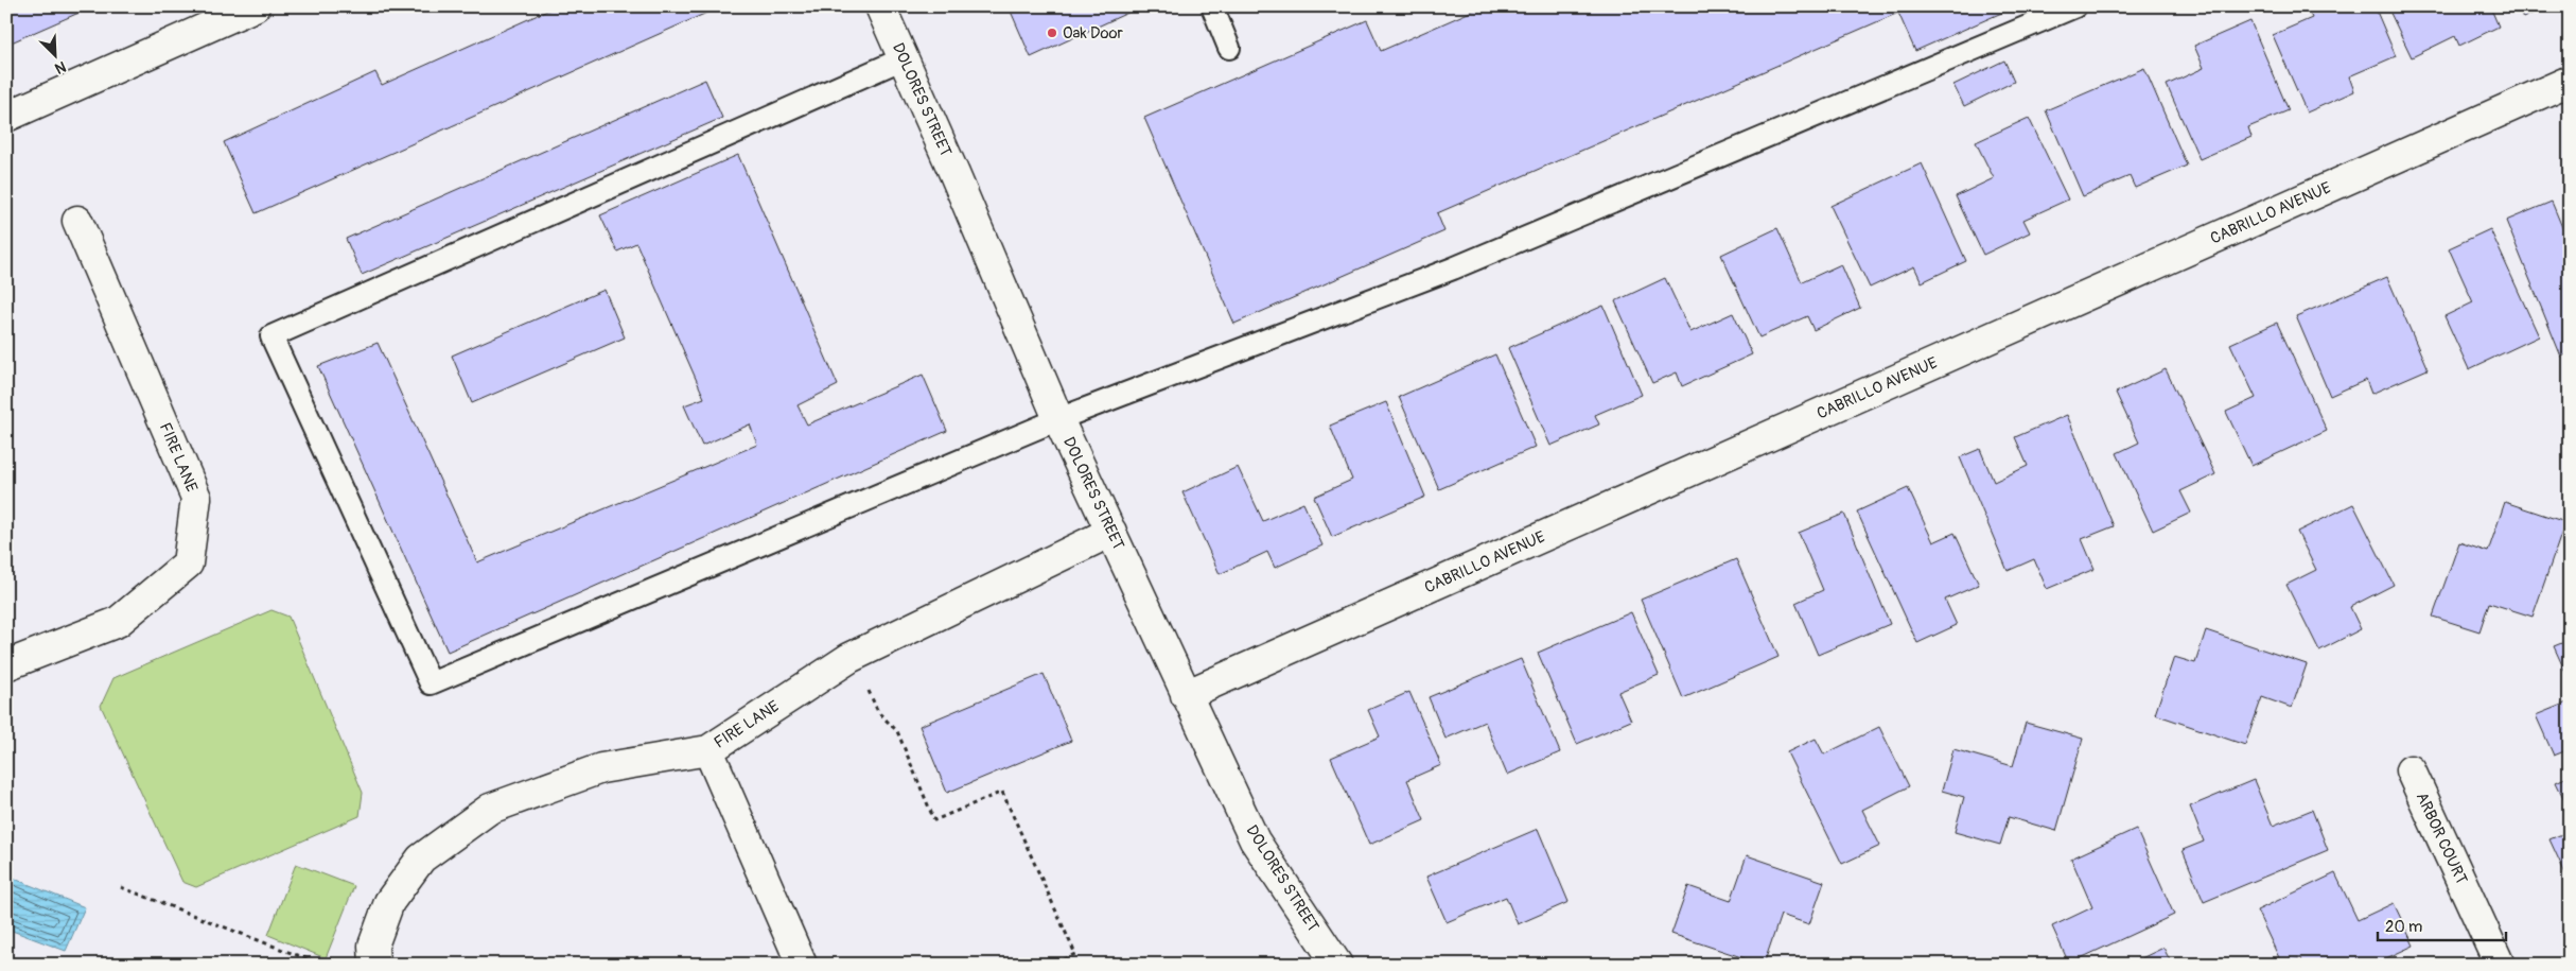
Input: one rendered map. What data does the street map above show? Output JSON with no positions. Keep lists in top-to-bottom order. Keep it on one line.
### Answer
{"streets":{"street":["DOLORES STREET","CABRILLO AVENUE","FIRE LANE","ARBOR COURT"]},"crossings":[["DOLORES STREET","CABRILLO AVENUE"],["DOLORES STREET","FIRE LANE"]],"places":["Oak Door"],"scale_bar":"20 m","north":"bottom right"}
